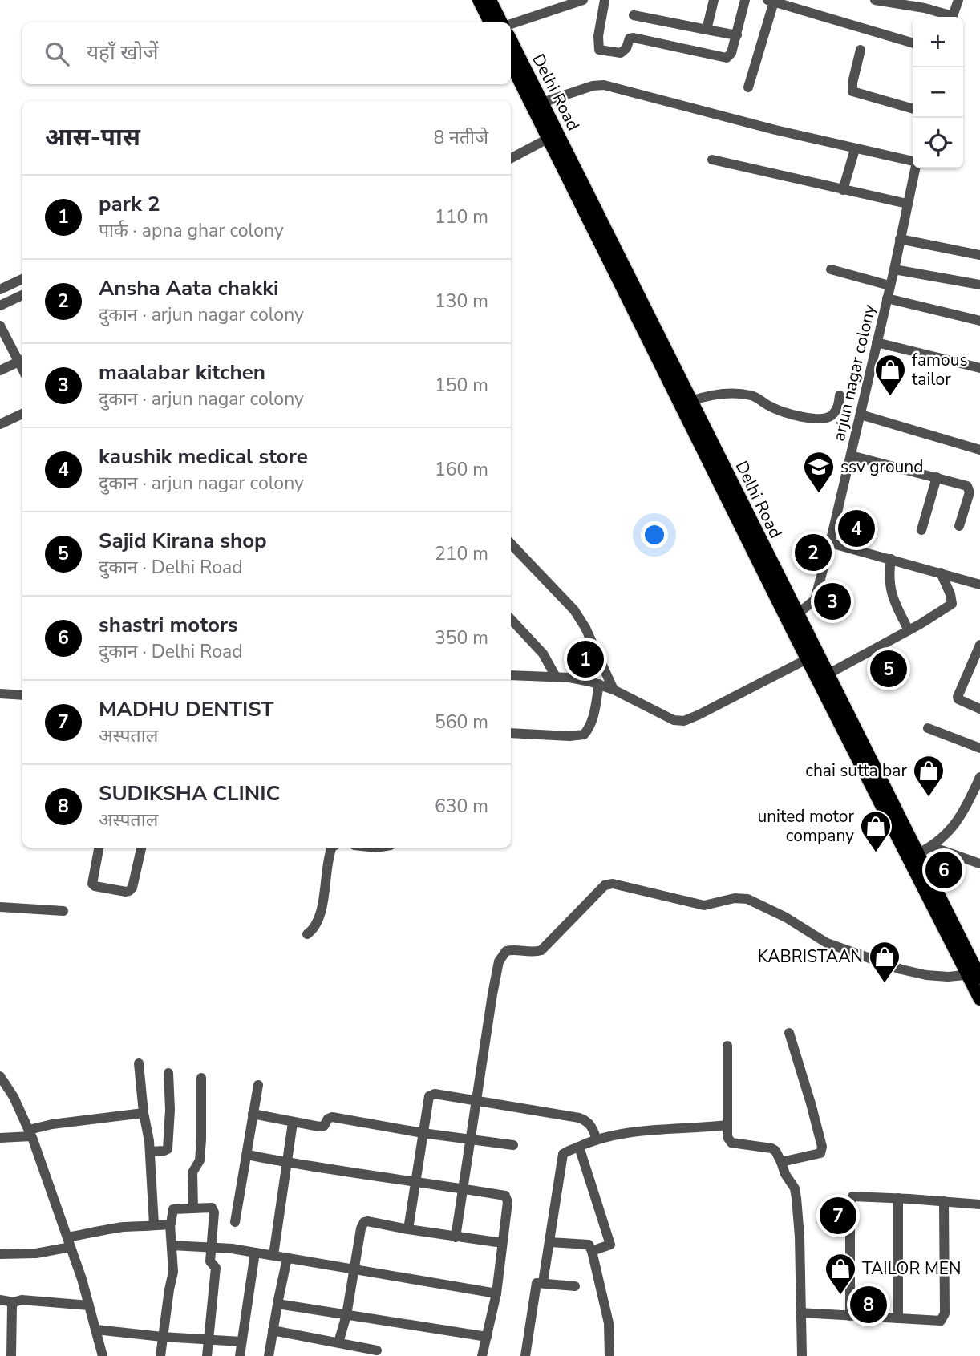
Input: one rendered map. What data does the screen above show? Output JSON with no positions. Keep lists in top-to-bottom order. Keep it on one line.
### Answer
{"streets":{"main road":["Delhi Road"],"street":["arjun nagar colony"]},"crossings":[["Delhi Road","arjun nagar colony"]],"places":{"shop":["famous tailor","chai sutta bar","united motor company","KABRISTAAN","TAILOR MEN"],"school or university":["ssv ground"]},"page":{"map_buttons":["+","−"],"search":"यहाँ खोजें","heading":["आस-पास","8 नतीजे"],"list":[{"mark":"1","name":"park 2","note":"पार्क · apna ghar colony","value":"110 m"},{"mark":"2","name":"Ansha Aata chakki","note":"दुकान · arjun nagar colony","value":"130 m"},{"mark":"3","name":"maalabar kitchen","note":"दुकान · arjun nagar colony","value":"150 m"},{"mark":"4","name":"kaushik medical store","note":"दुकान · arjun nagar colony","value":"160 m"},{"mark":"5","name":"Sajid Kirana shop","note":"दुकान · Delhi Road","value":"210 m"},{"mark":"6","name":"shastri motors","note":"दुकान · Delhi Road","value":"350 m"},{"mark":"7","name":"MADHU DENTIST","note":"अस्पताल","value":"560 m"},{"mark":"8","name":"SUDIKSHA CLINIC","note":"अस्पताल","value":"630 m"}],"pins":["4","2","3","1","5","6","7","8"]}}
